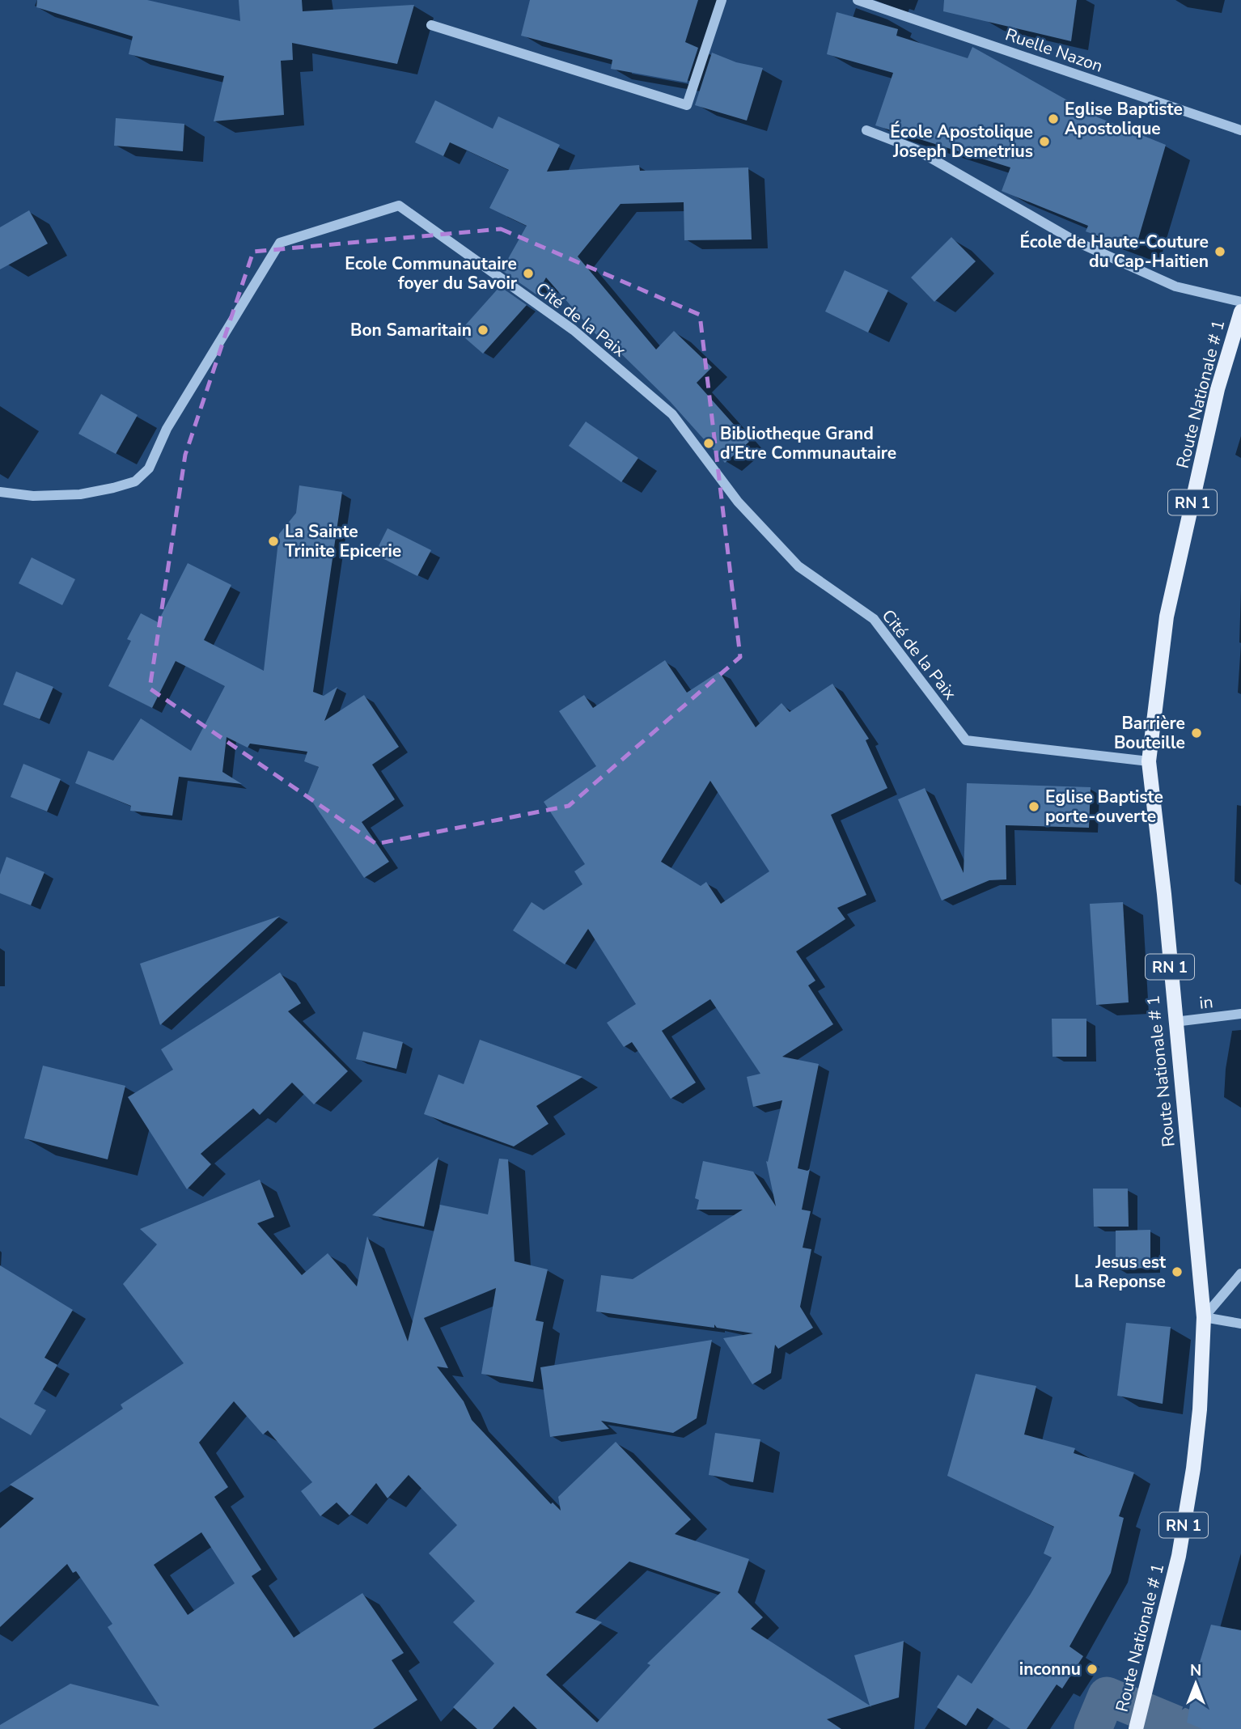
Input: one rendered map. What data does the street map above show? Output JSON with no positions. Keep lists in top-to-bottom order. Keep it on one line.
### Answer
{"streets":{"main road":["Route Nationale # 1","RN 1"],"street":["Ruelle Nazon","Cité de la Paix","in"]},"crossings":[["Cité de la Paix","Route Nationale # 1"],["Route Nationale # 1","in"]],"places":["Eglise Baptiste Apostolique","École Apostolique Joseph Demetrius","École de Haute-Couture du Cap-Haitien","Ecole Communautaire foyer du Savoir","Bon Samaritain","Bibliotheque Grand d'Etre Communautaire","La Sainte Trinite Epicerie","Barrière Bouteille","Eglise Baptiste porte-ouverte","Jesus est La Reponse","inconnu"],"north":"top"}
